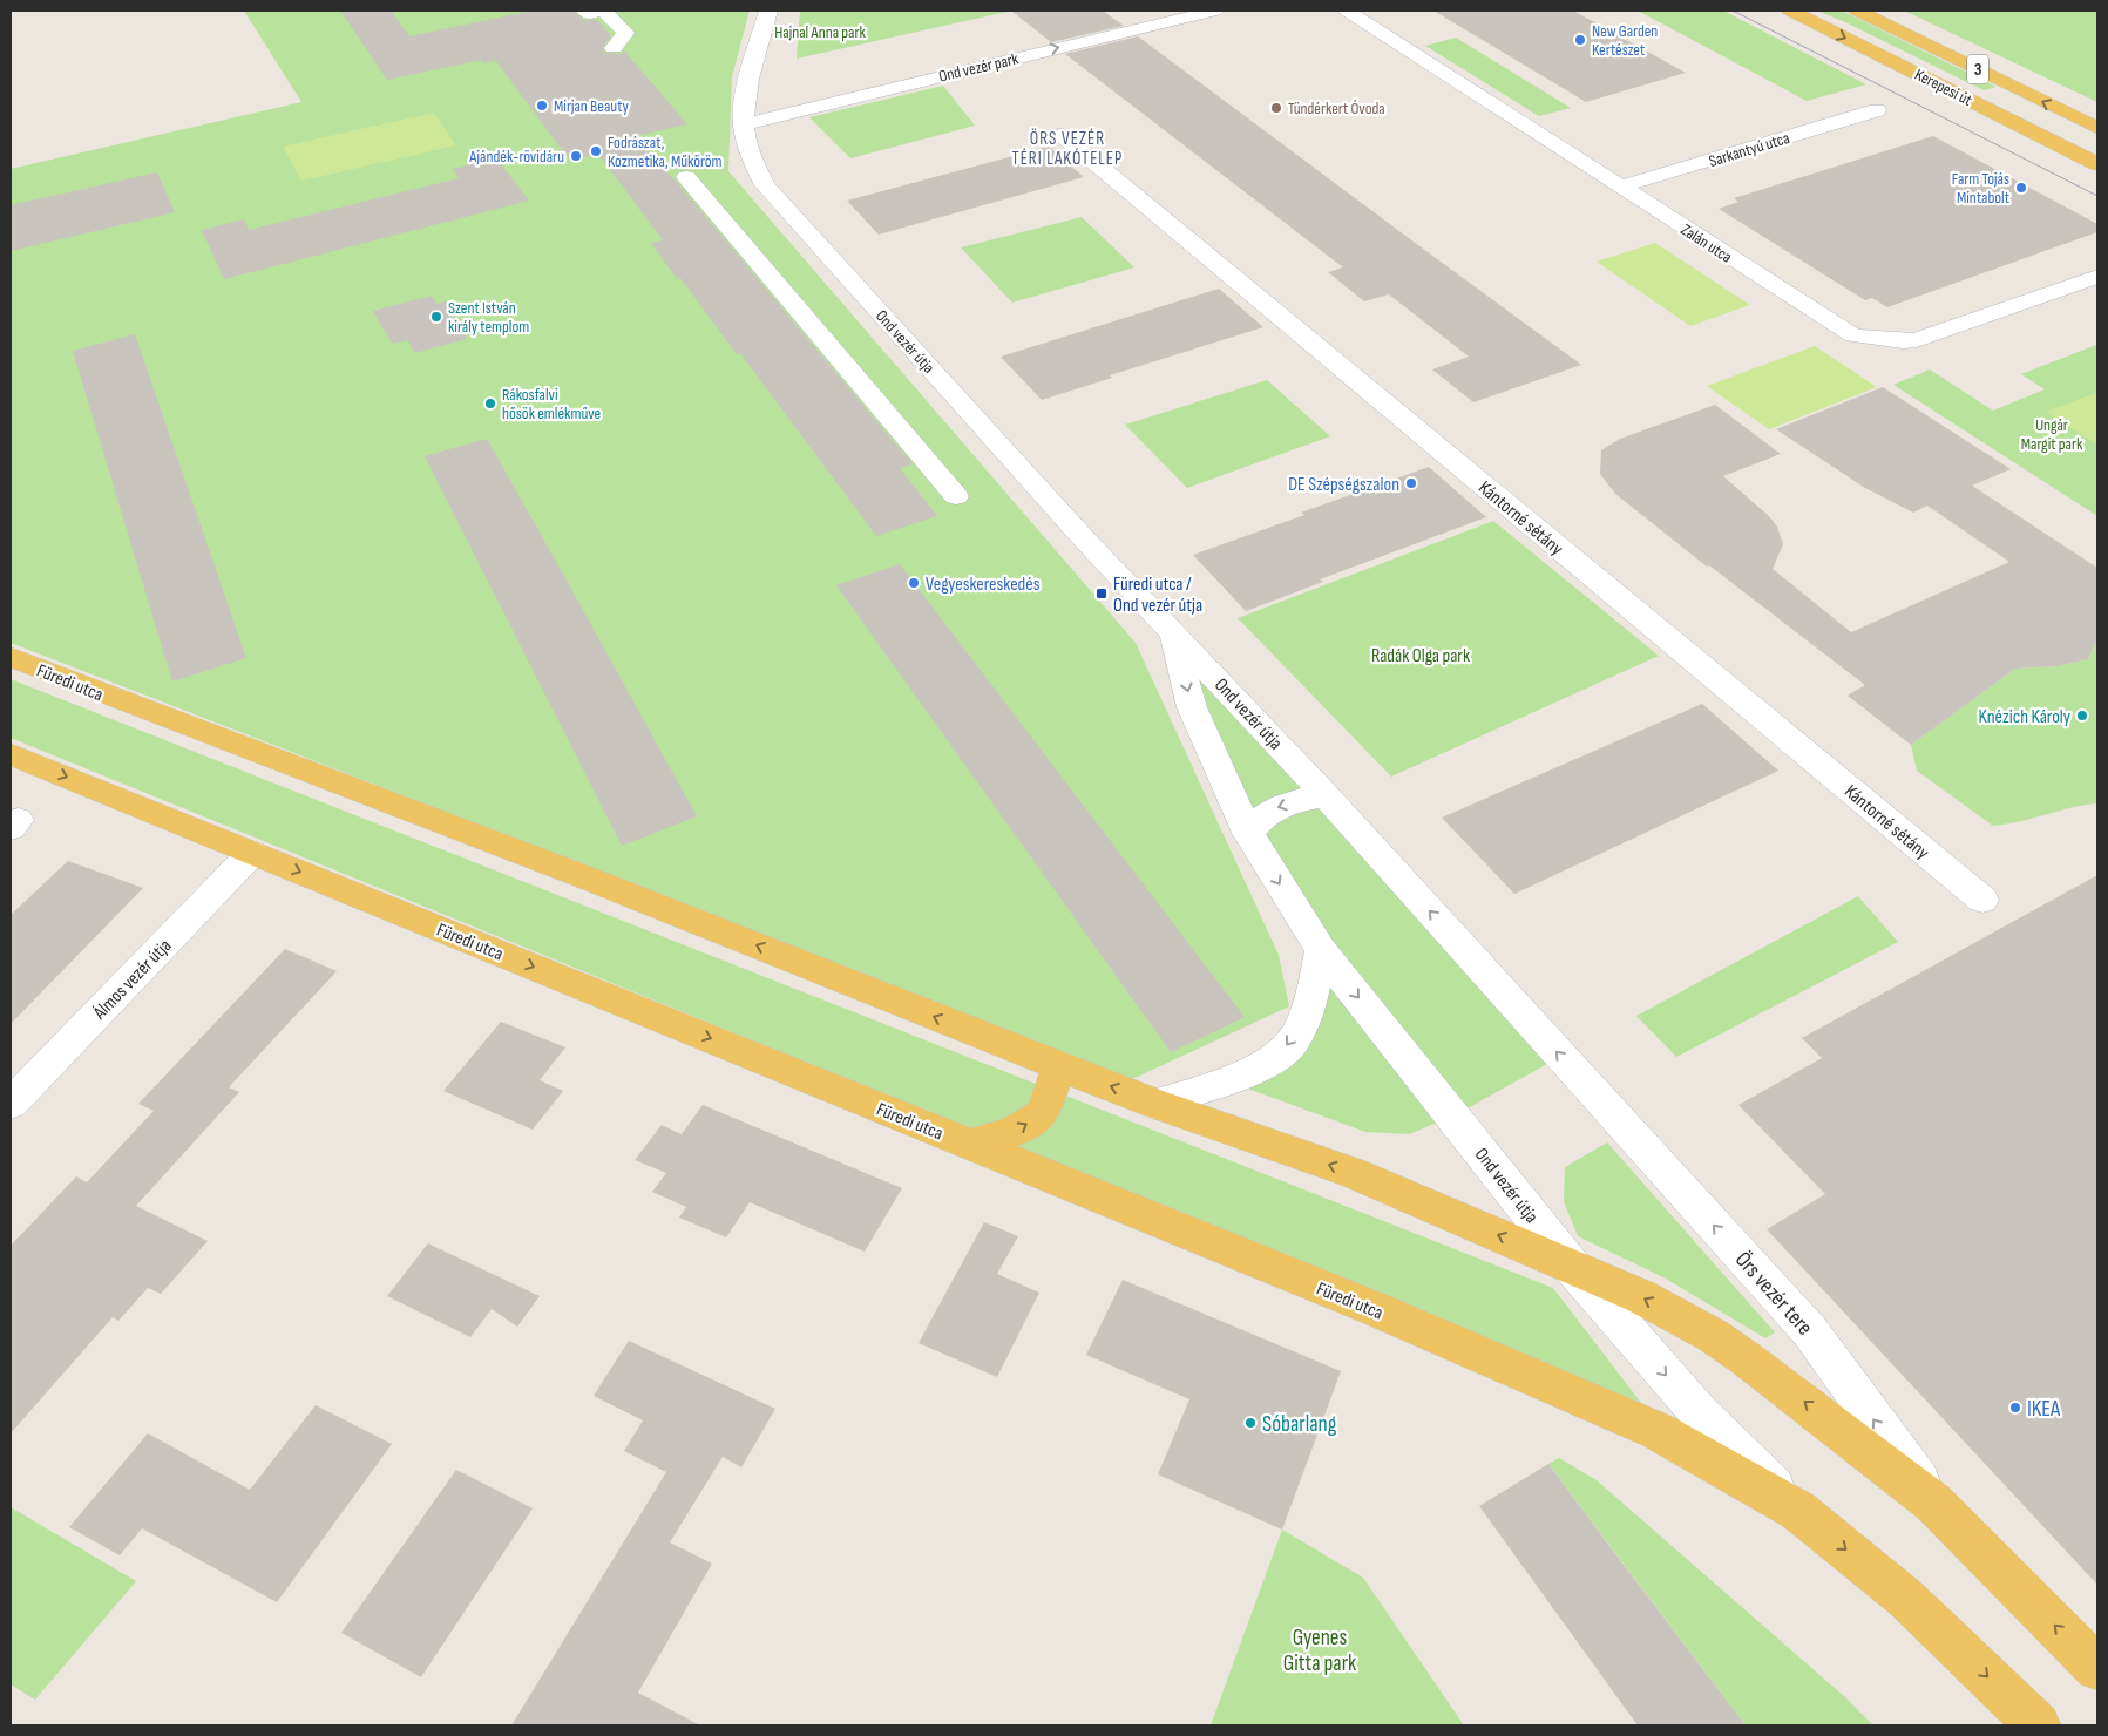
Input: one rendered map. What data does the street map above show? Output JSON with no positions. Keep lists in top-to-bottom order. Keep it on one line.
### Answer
{"streets":{"main road":["3","Kerepesi út","Füredi utca","Örs vezér tere"],"street":["Ond vezér park","Sarkantyú utca","Zalán utca","Ond vezér útja","Kántorné sétány","Álmos vezér útja"]},"crossings":[["Ond vezér park","Ond vezér útja"],["Sarkantyú utca","Zalán utca"],["Ond vezér útja","Füredi utca"],["Ond vezér útja","Örs vezér tere"],["Füredi utca","Álmos vezér útja"],["Füredi utca","Örs vezér tere"]],"one_way":["Ond vezér park","Örs vezér tere"],"districts":["ÖRS VEZÉR TÉRI LAKÓTELEP"],"parks":["Hajnal Anna park","Ungár Margit park","Radák Olga park","Gyenes Gitta park"],"places":{"other":["New Garden Kertészet","Mirjan Beauty","Tündérkert Óvoda","Fodrászat, Kozmetika, Műköröm","Ajándék-rövidáru","Farm Tojás Mintabolt","Szent István király templom","Rákosfalvi hősök emlékműve","DE Szépségszalon","Vegyeskereskedés","Knézich Károly","IKEA","Sóbarlang"],"transit":["Füredi utca / Ond vezér útja"]}}
